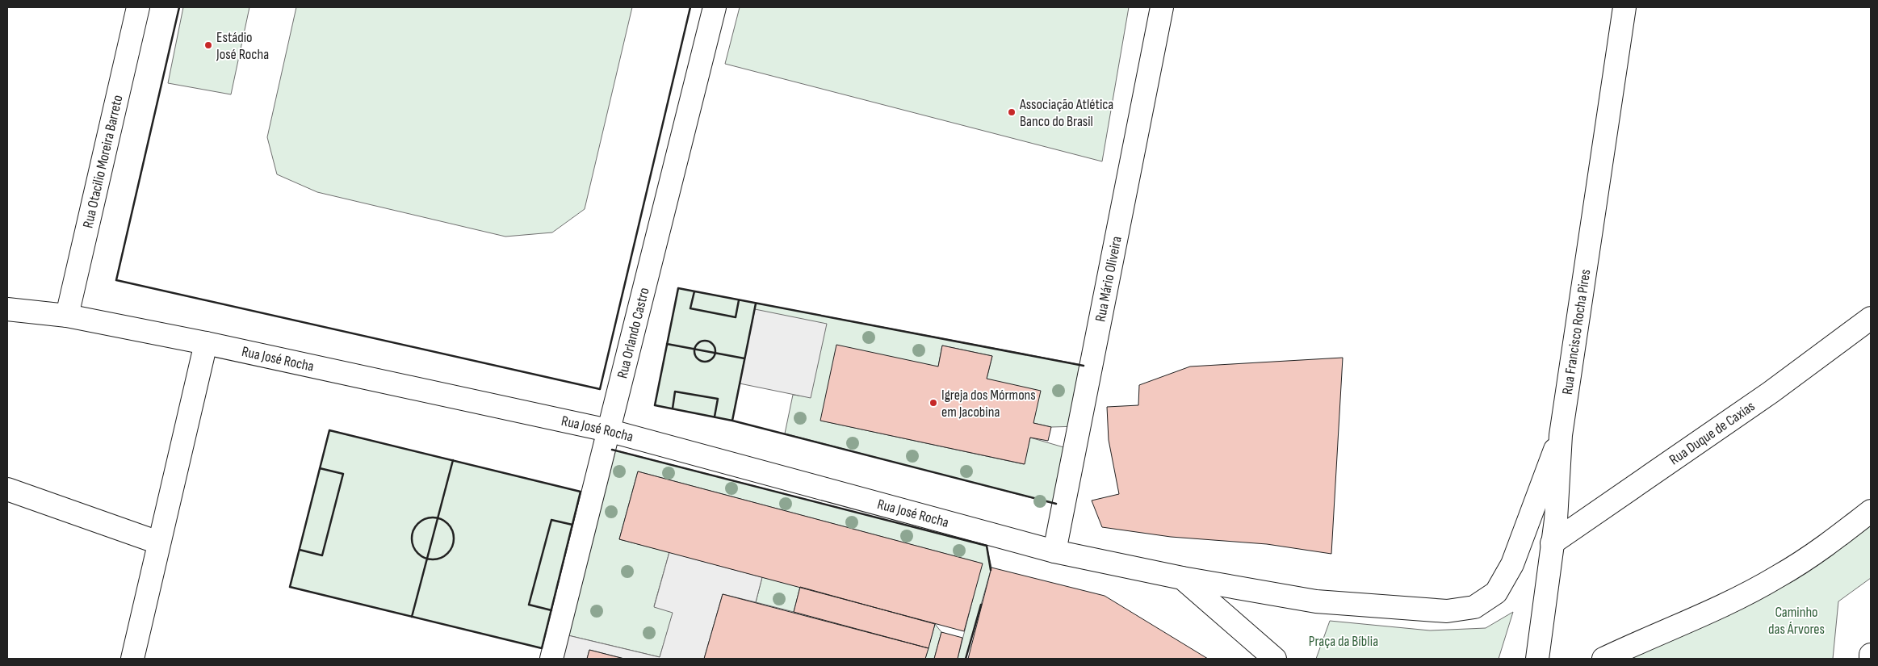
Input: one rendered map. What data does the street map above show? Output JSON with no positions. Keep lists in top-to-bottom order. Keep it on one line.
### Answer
{"streets":{"street":["Rua Otacilio Moreira Barreto","Rua Mário Oliveira","Rua Orlando Castro","Rua Francisco Rocha Pires","Rua José Rocha","Rua Duque de Caxias"]},"crossings":[["Rua Otacilio Moreira Barreto","Rua José Rocha"],["Rua Mário Oliveira","Rua José Rocha"],["Rua Orlando Castro","Rua José Rocha"],["Rua Francisco Rocha Pires","Rua José Rocha"],["Rua Francisco Rocha Pires","Rua Duque de Caxias"]],"parks":["Caminho das Árvores","Praça da Bíblia"],"places":["Estádio José Rocha","Associação Atlética Banco do Brasil","Igreja dos Mórmons em Jacobina"]}
